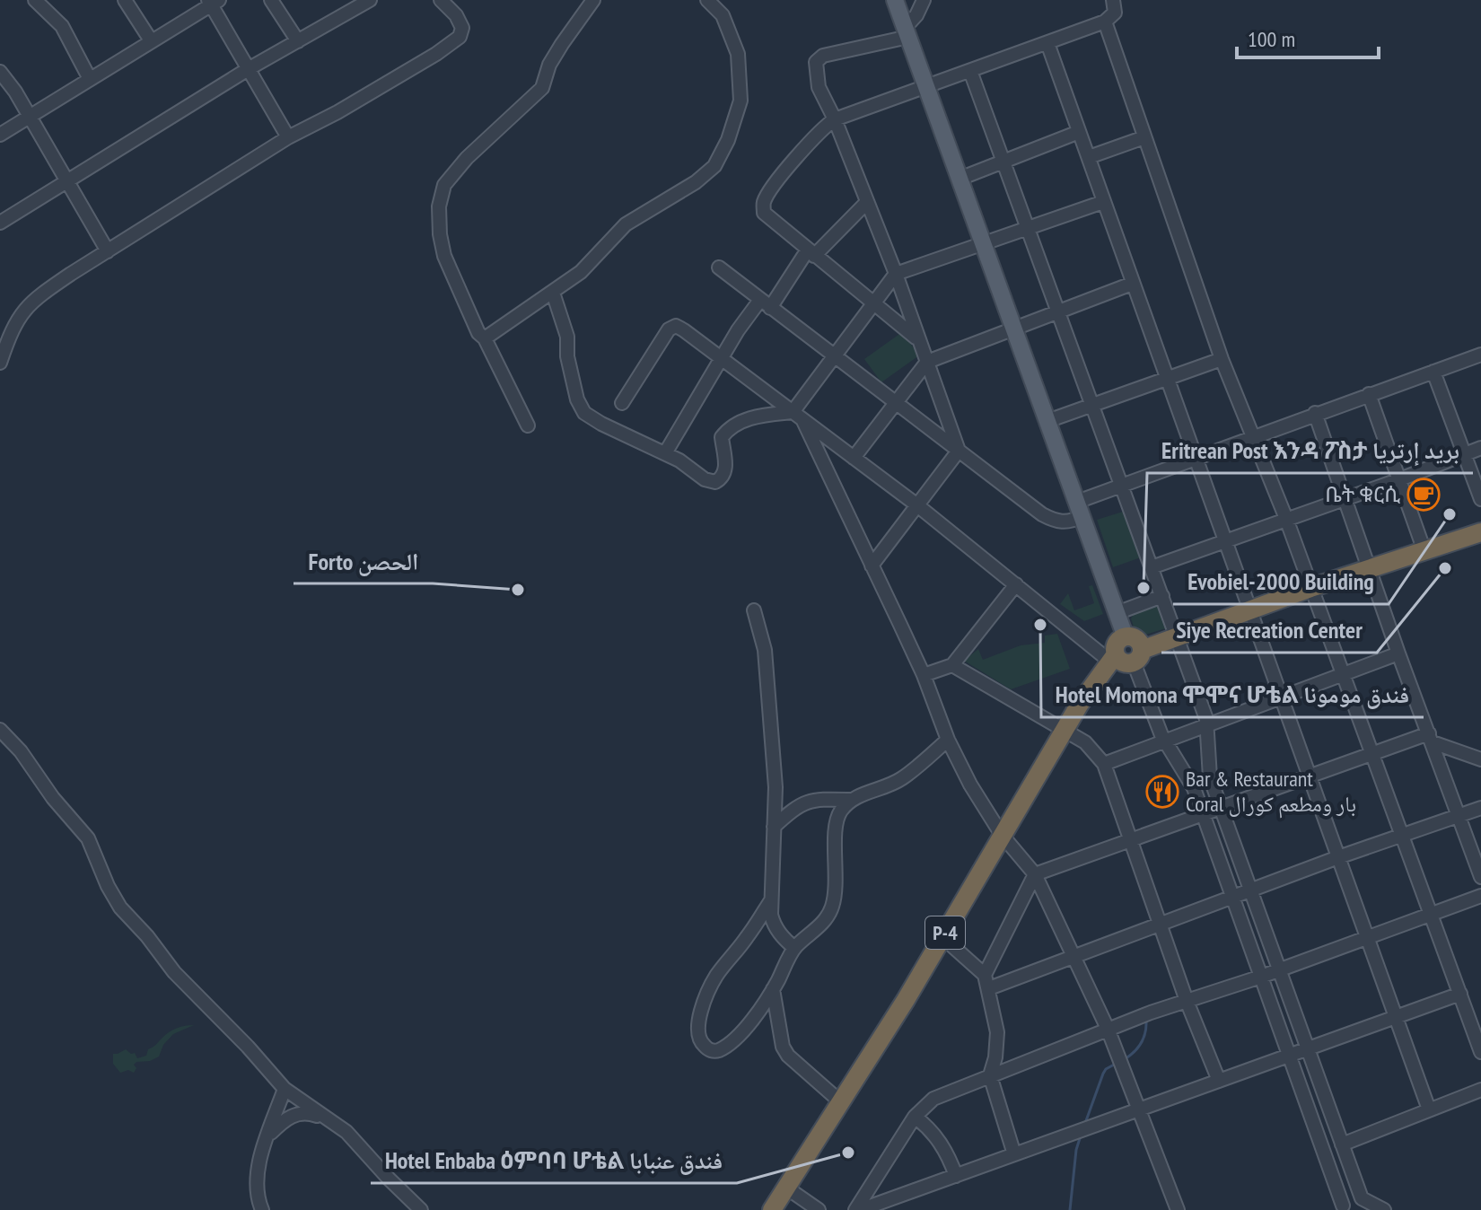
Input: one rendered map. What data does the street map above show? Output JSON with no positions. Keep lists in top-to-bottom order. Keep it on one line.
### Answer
{"streets":{"highway":["P-4"]},"places":{"cafe":["ቤት ቁርሲ"],"other":["Evobiel-2000 Building","Siye Recreation Center","Eritrean Post እንዳ ፖስታ بريد إرتريا","Forto الحصن","Hotel Momona ሞሞና ሆቴል فندق مومونا","Hotel Enbaba ዕምባባ ሆቴል فندق عنبابا"],"restaurant":["Bar & Restaurant Coral بار ومطعم كورال"]},"scale_bar":"100 m"}
